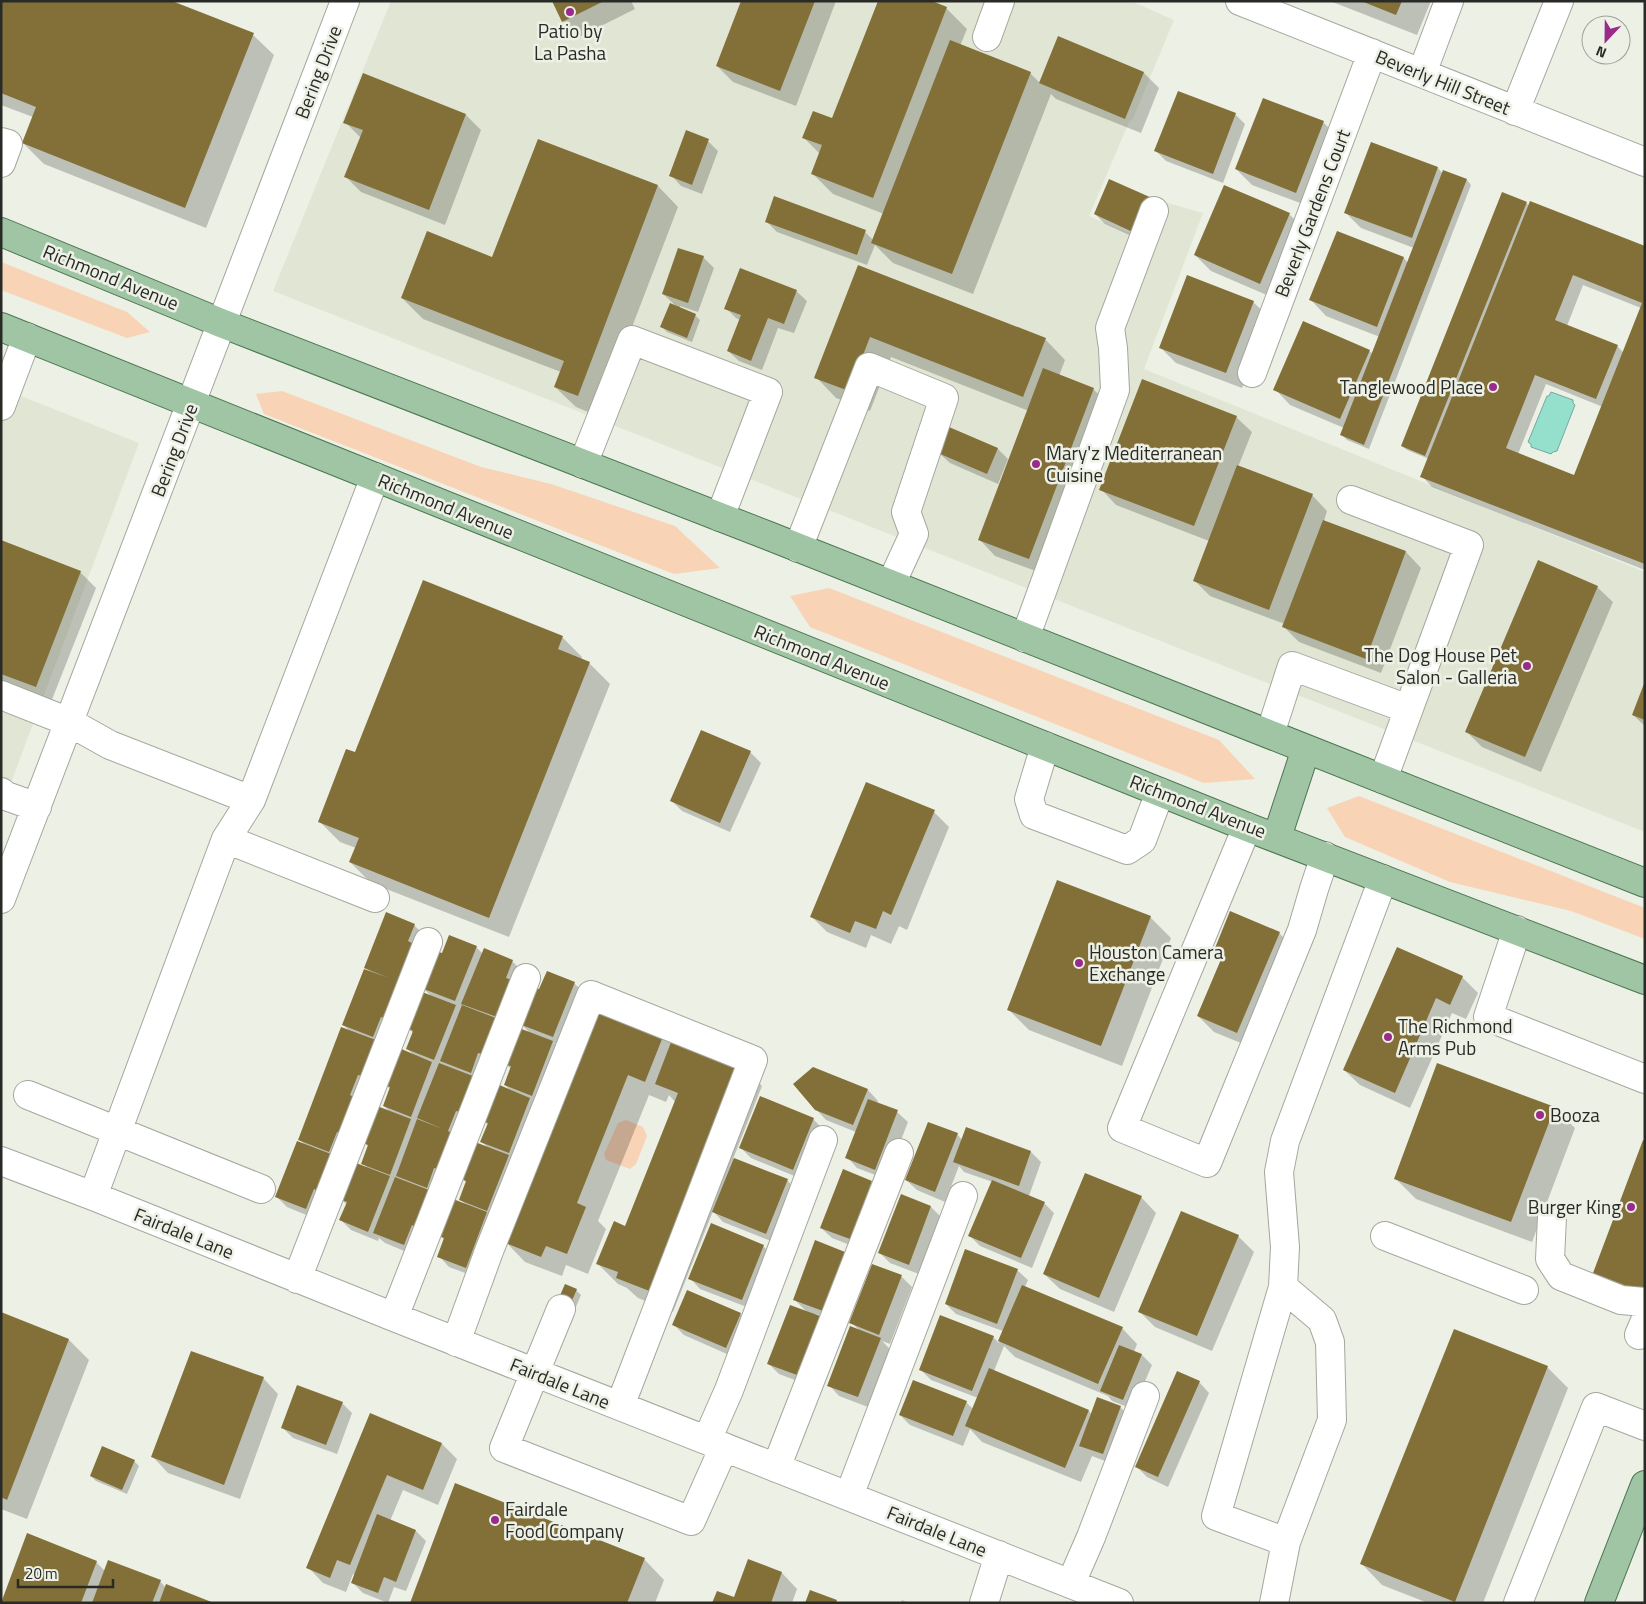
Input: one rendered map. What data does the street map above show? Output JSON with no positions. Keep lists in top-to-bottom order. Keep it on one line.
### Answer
{"streets":{"main road":["Richmond Avenue"],"street":["Bering Drive","Beverly Hill Street","Beverly Gardens Court","Fairdale Lane"]},"crossings":[["Bering Drive","Richmond Avenue"],["Beverly Hill Street","Beverly Gardens Court"]],"places":["Patio by La Pasha","Tanglewood Place","Mary'z Mediterranean Cuisine","The Dog House Pet Salon - Galleria","Houston Camera Exchange","The Richmond Arms Pub","Booza","Burger King","Fairdale Food Company"],"scale_bar":"20 m","north":"bottom"}
